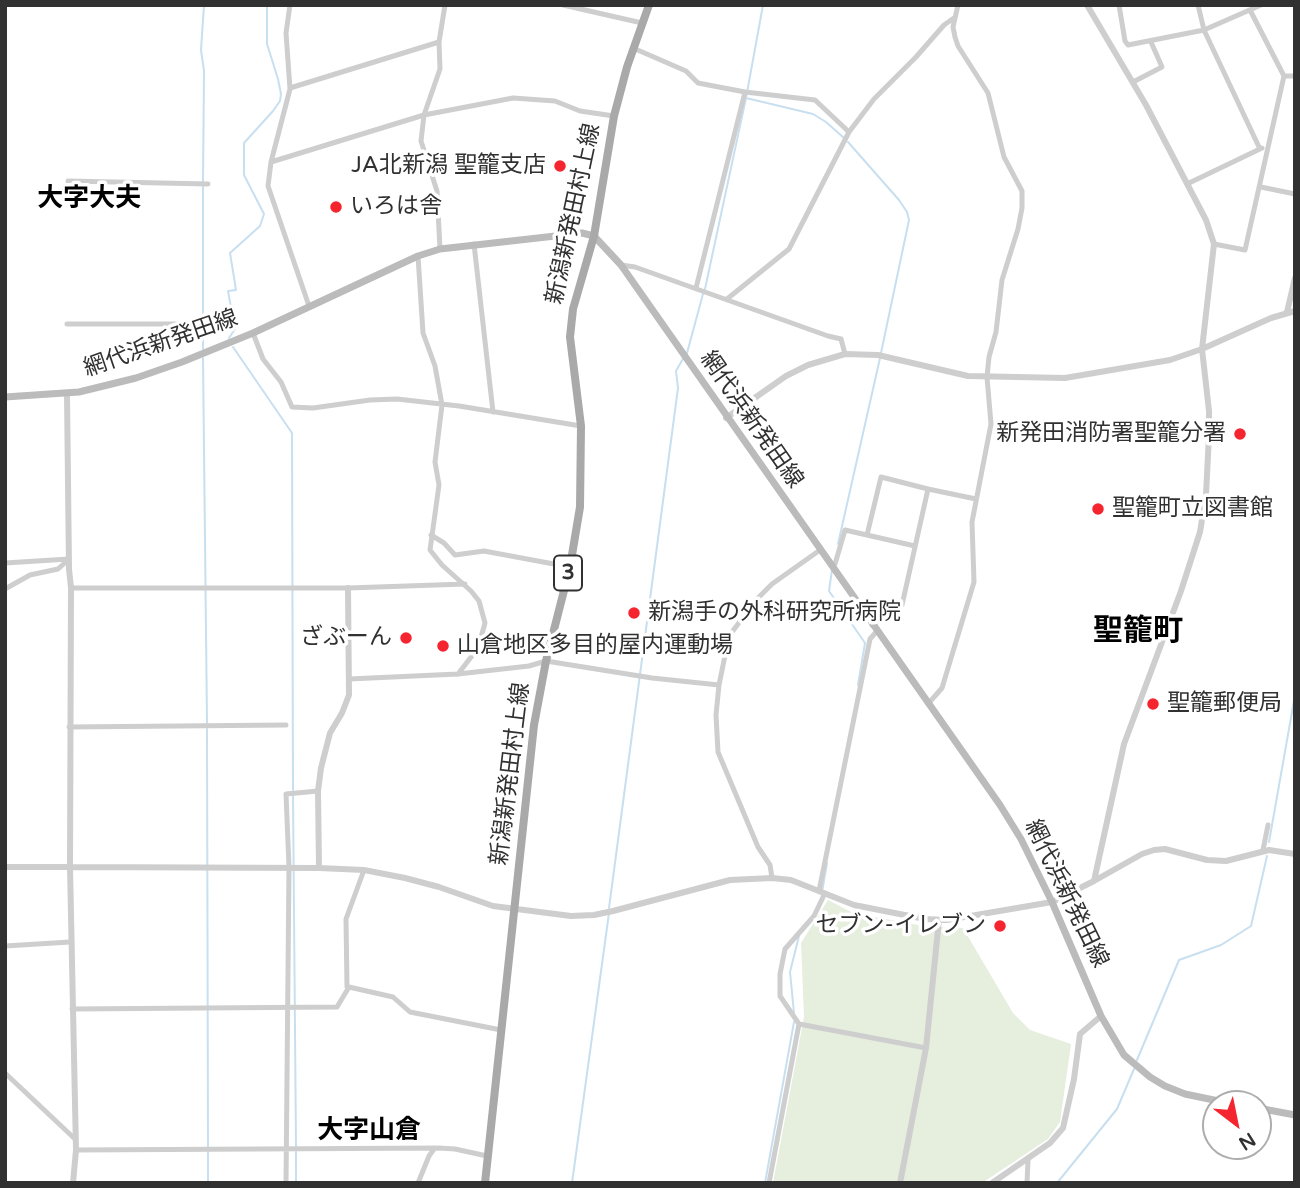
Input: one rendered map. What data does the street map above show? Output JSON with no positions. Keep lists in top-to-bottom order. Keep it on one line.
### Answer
{"streets":{"main road":["新潟新発田村上線","網代浜新発田線","3"]},"crossings":[["新潟新発田村上線","網代浜新発田線"]],"districts":["大字大夫","聖籠町","大字山倉"],"places":["JA北新潟 聖籠支店","いろは舎","新発田消防署聖籠分署","聖籠町立図書館","新潟手の外科研究所病院","ざぶーん","山倉地区多目的屋内運動場","聖籠郵便局","セブン-イレブン"],"north":"bottom right"}
